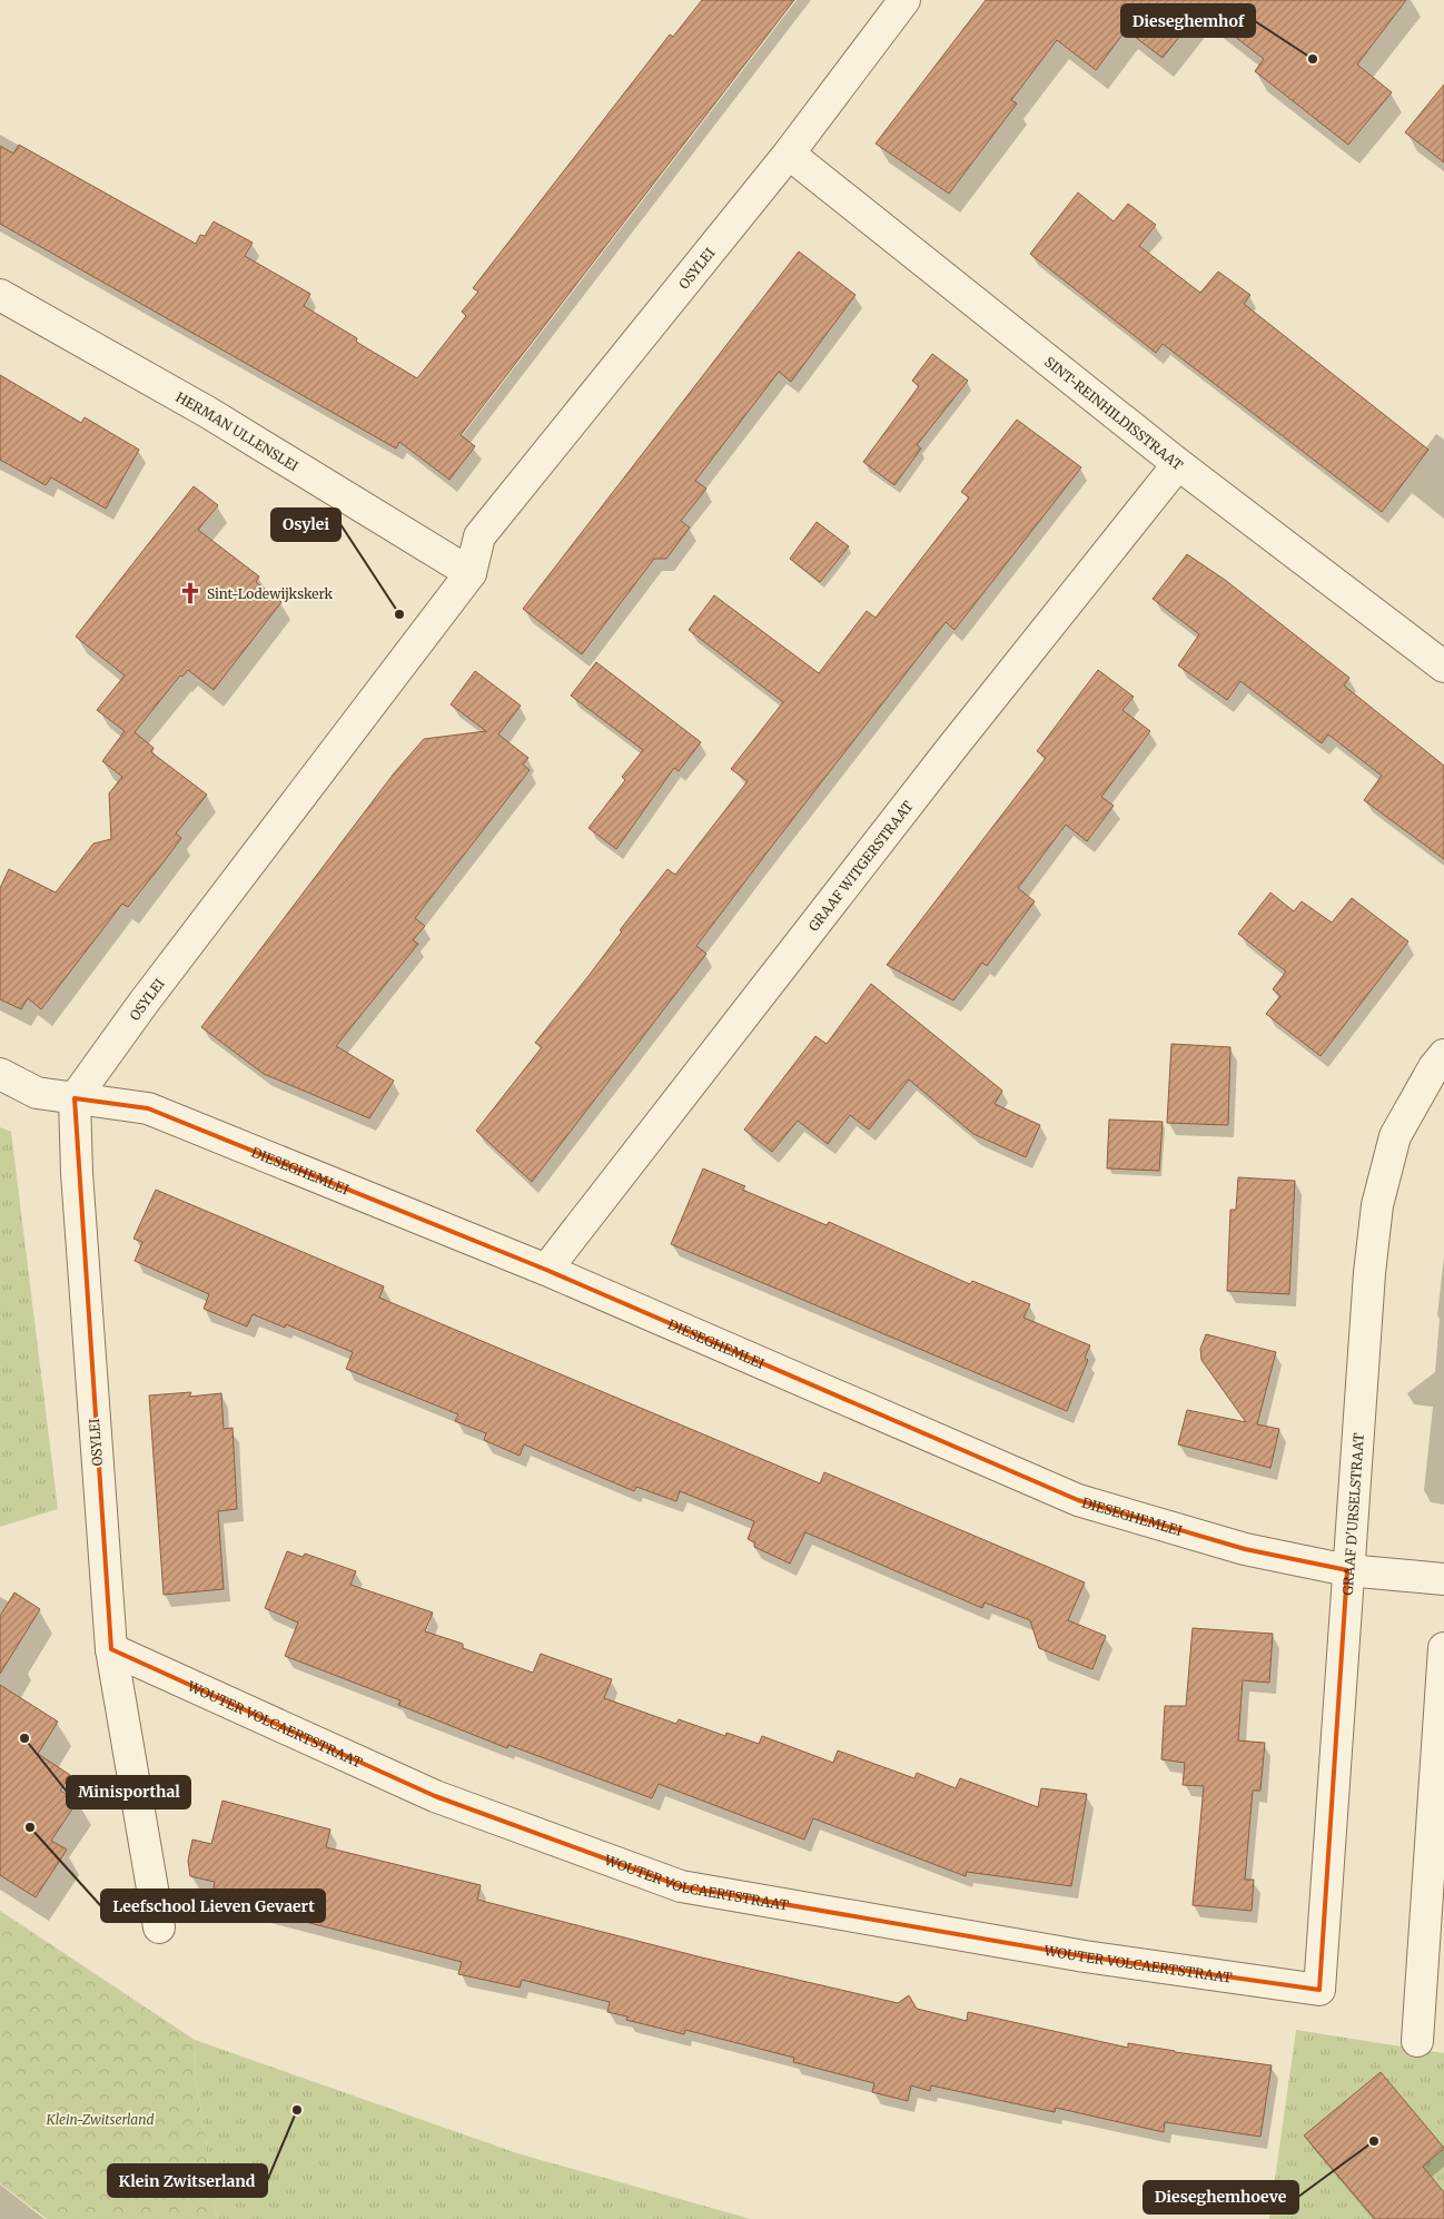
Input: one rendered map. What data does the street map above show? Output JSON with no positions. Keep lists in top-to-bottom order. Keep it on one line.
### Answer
{"streets":{"street":["OSYLEI","SINT-REINHILDISSTRAAT","HERMAN ULLENSLEI","GRAAF WITGERSTRAAT","DIESEGHEMLEI","GRAAF D'URSELSTRAAT","WOUTER VOLCAERTSTRAAT"]},"crossings":[["OSYLEI","SINT-REINHILDISSTRAAT"],["OSYLEI","HERMAN ULLENSLEI"],["OSYLEI","DIESEGHEMLEI"],["OSYLEI","WOUTER VOLCAERTSTRAAT"],["SINT-REINHILDISSTRAAT","GRAAF WITGERSTRAAT"],["GRAAF WITGERSTRAAT","DIESEGHEMLEI"],["DIESEGHEMLEI","GRAAF D'URSELSTRAAT"],["GRAAF D'URSELSTRAAT","WOUTER VOLCAERTSTRAAT"]],"parks":["Klein-Zwitserland"],"places":{"other":["Dieseghemhof","Osylei","Minisporthal","Leefschool Lieven Gevaert","Klein Zwitserland","Dieseghemhoeve"],"church":["Sint-Lodewijkskerk"]}}
